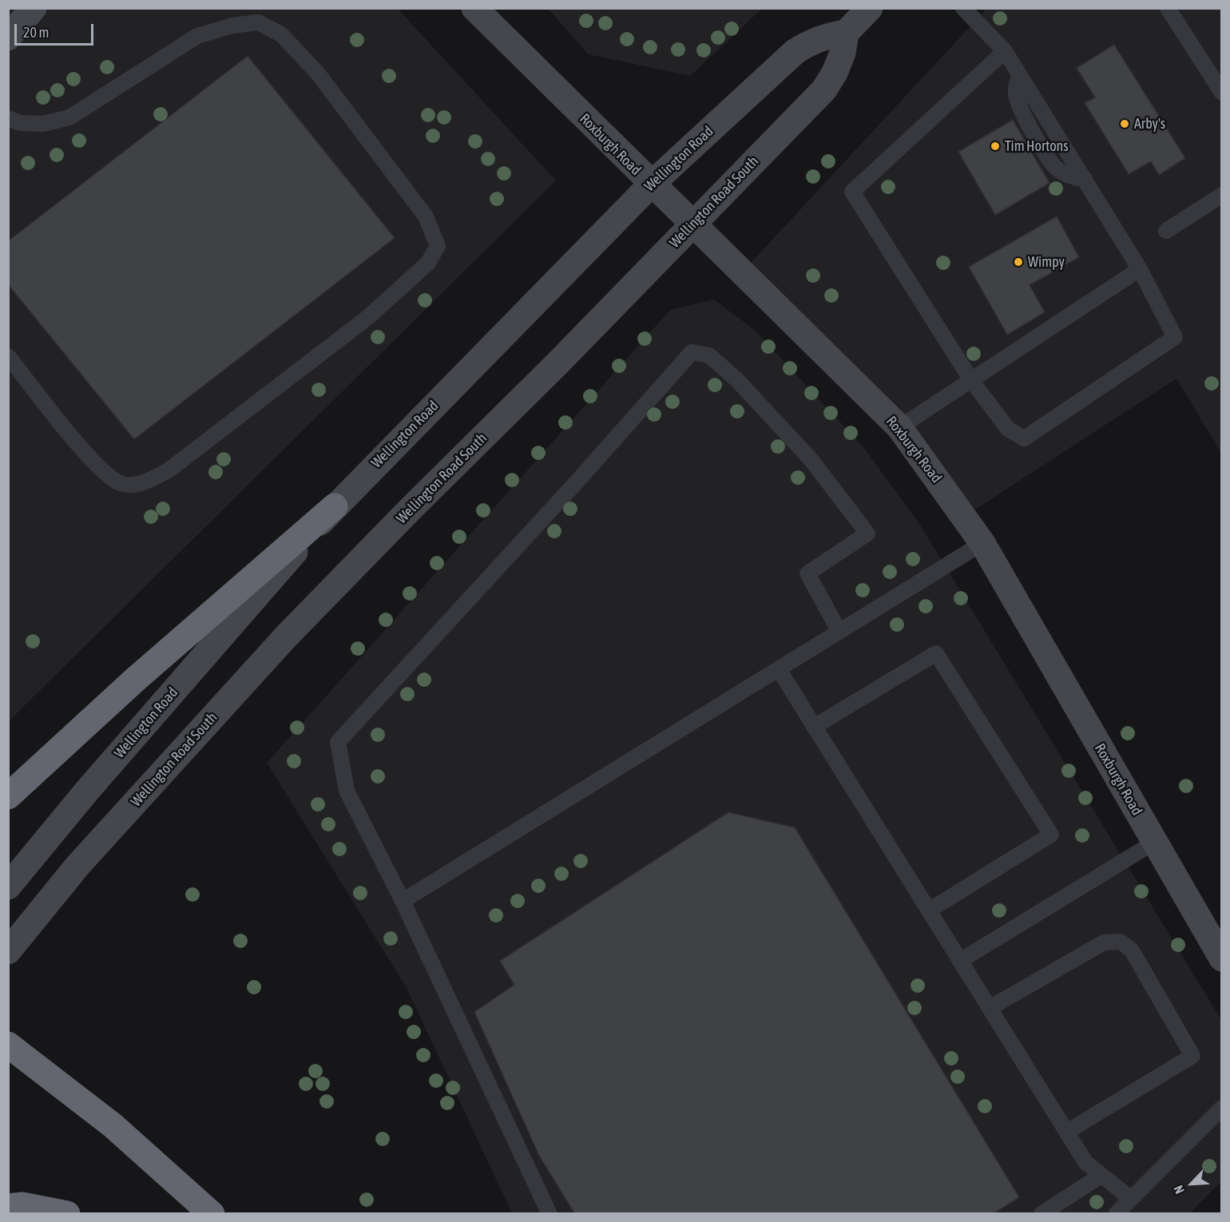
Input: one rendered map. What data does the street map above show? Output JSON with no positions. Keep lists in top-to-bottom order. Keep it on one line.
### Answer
{"streets":{"main road":["Roxburgh Road","Wellington Road","Wellington Road South"]},"crossings":[["Roxburgh Road","Wellington Road"],["Roxburgh Road","Wellington Road South"],["Wellington Road","Wellington Road South"]],"places":["Arby's","Tim Hortons","Wimpy"],"scale_bar":"20 m","north":"bottom left"}
